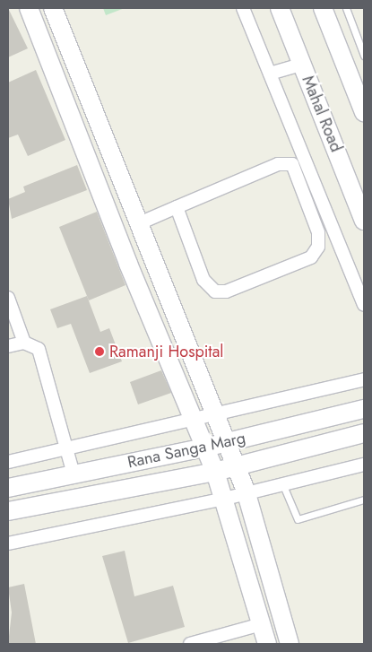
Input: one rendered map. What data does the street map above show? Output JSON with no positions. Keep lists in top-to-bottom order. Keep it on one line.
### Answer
{"streets":{"main road":["Mahal Road","Rana Sanga Marg"]},"places":["Ramanji Hospital"]}
